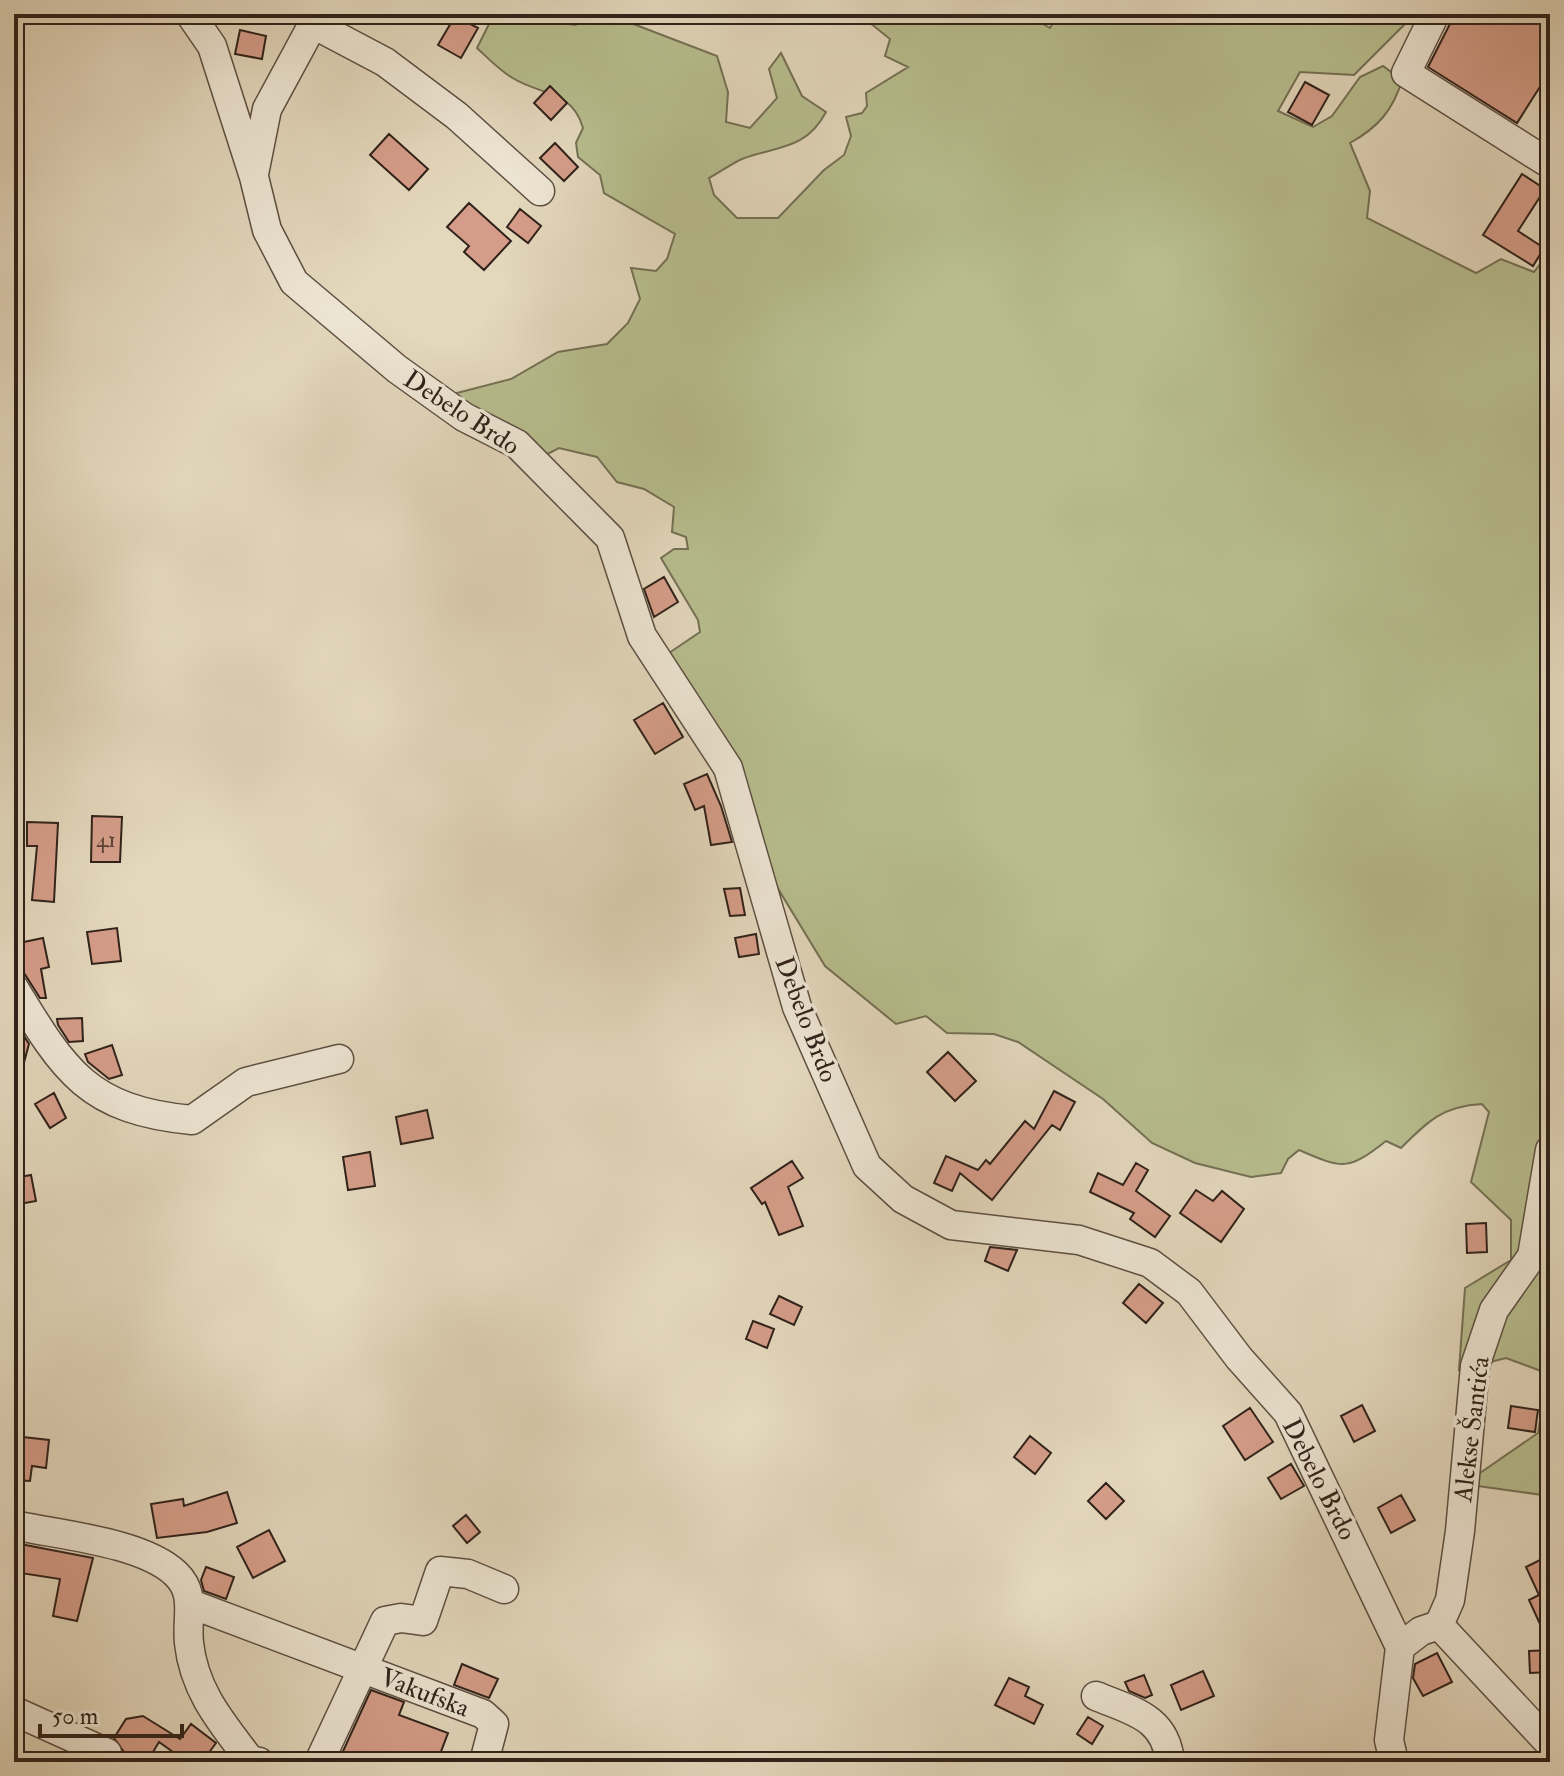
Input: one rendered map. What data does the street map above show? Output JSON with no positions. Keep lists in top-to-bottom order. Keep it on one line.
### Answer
{"streets":{"street":["Debelo Brdo","Alekse Šantića","Vakufska"]},"house_numbers":["41"],"scale_bar":"50 m"}
